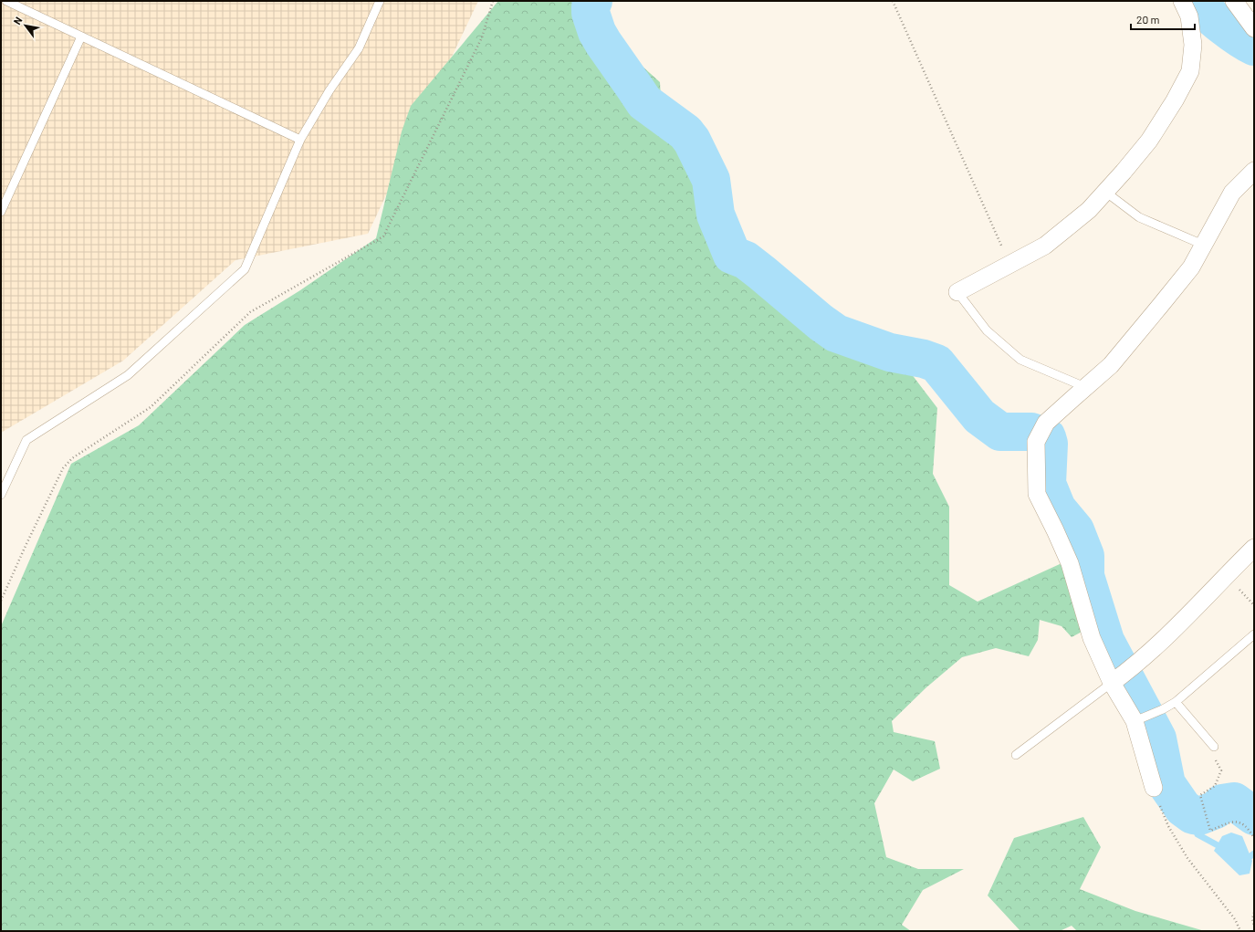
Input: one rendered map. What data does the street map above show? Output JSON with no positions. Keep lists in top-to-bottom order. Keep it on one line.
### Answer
{"scale_bar":"20 m","north":"top left"}
